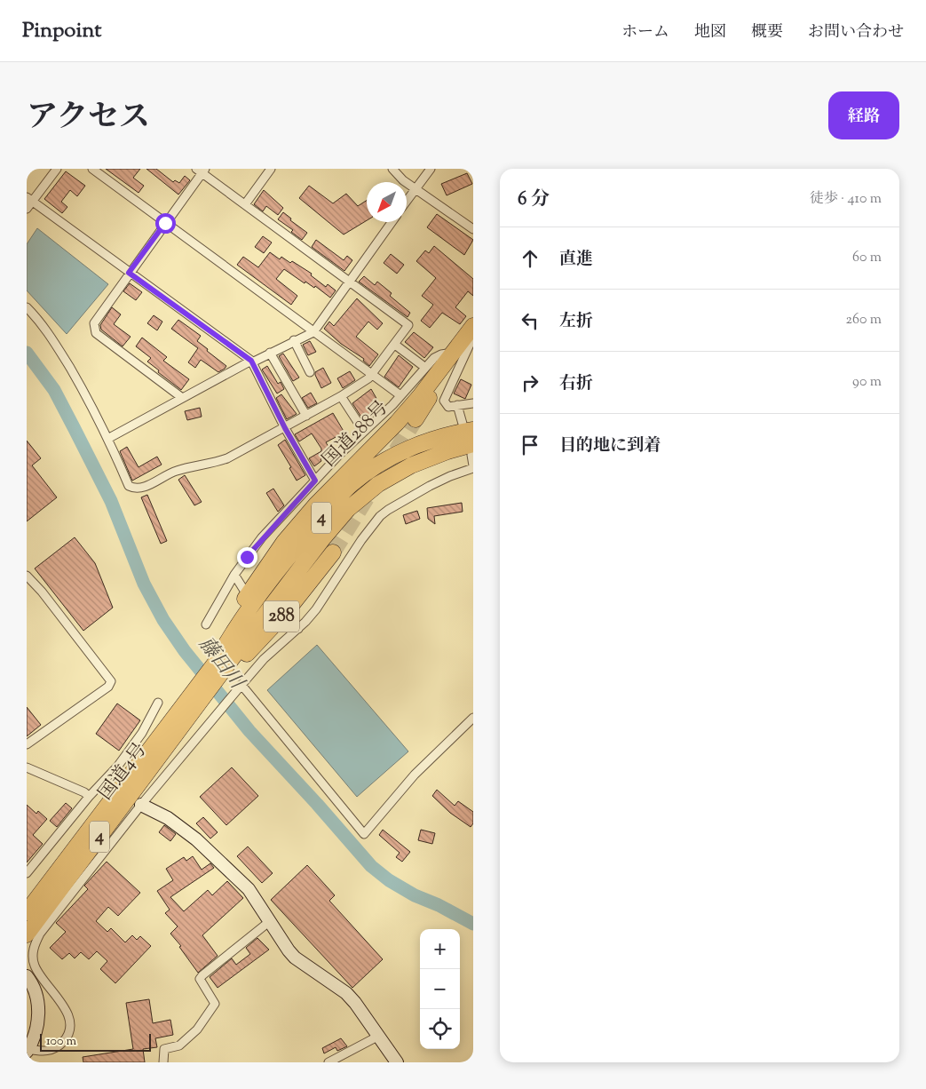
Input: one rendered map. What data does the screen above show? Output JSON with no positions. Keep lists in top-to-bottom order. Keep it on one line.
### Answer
{"streets":{"highway":["国道288号","4","288","国道4号"]},"crossings":[["国道288号","4"],["国道288号","国道4号"]],"water":["藤田川"],"scale_bar":"100 m","north":"bottom left","page":{"header":"Pinpoint","nav":["ホーム","地図","概要","お問い合わせ"],"title":"アクセス","buttons":"経路","heading":["6 分","徒歩 · 410 m"],"list":[["直進","60 m"],["左折","260 m"],["右折","90 m"],"目的地に到着"],"map_buttons":["+","−"],"scale":"100 m"}}
